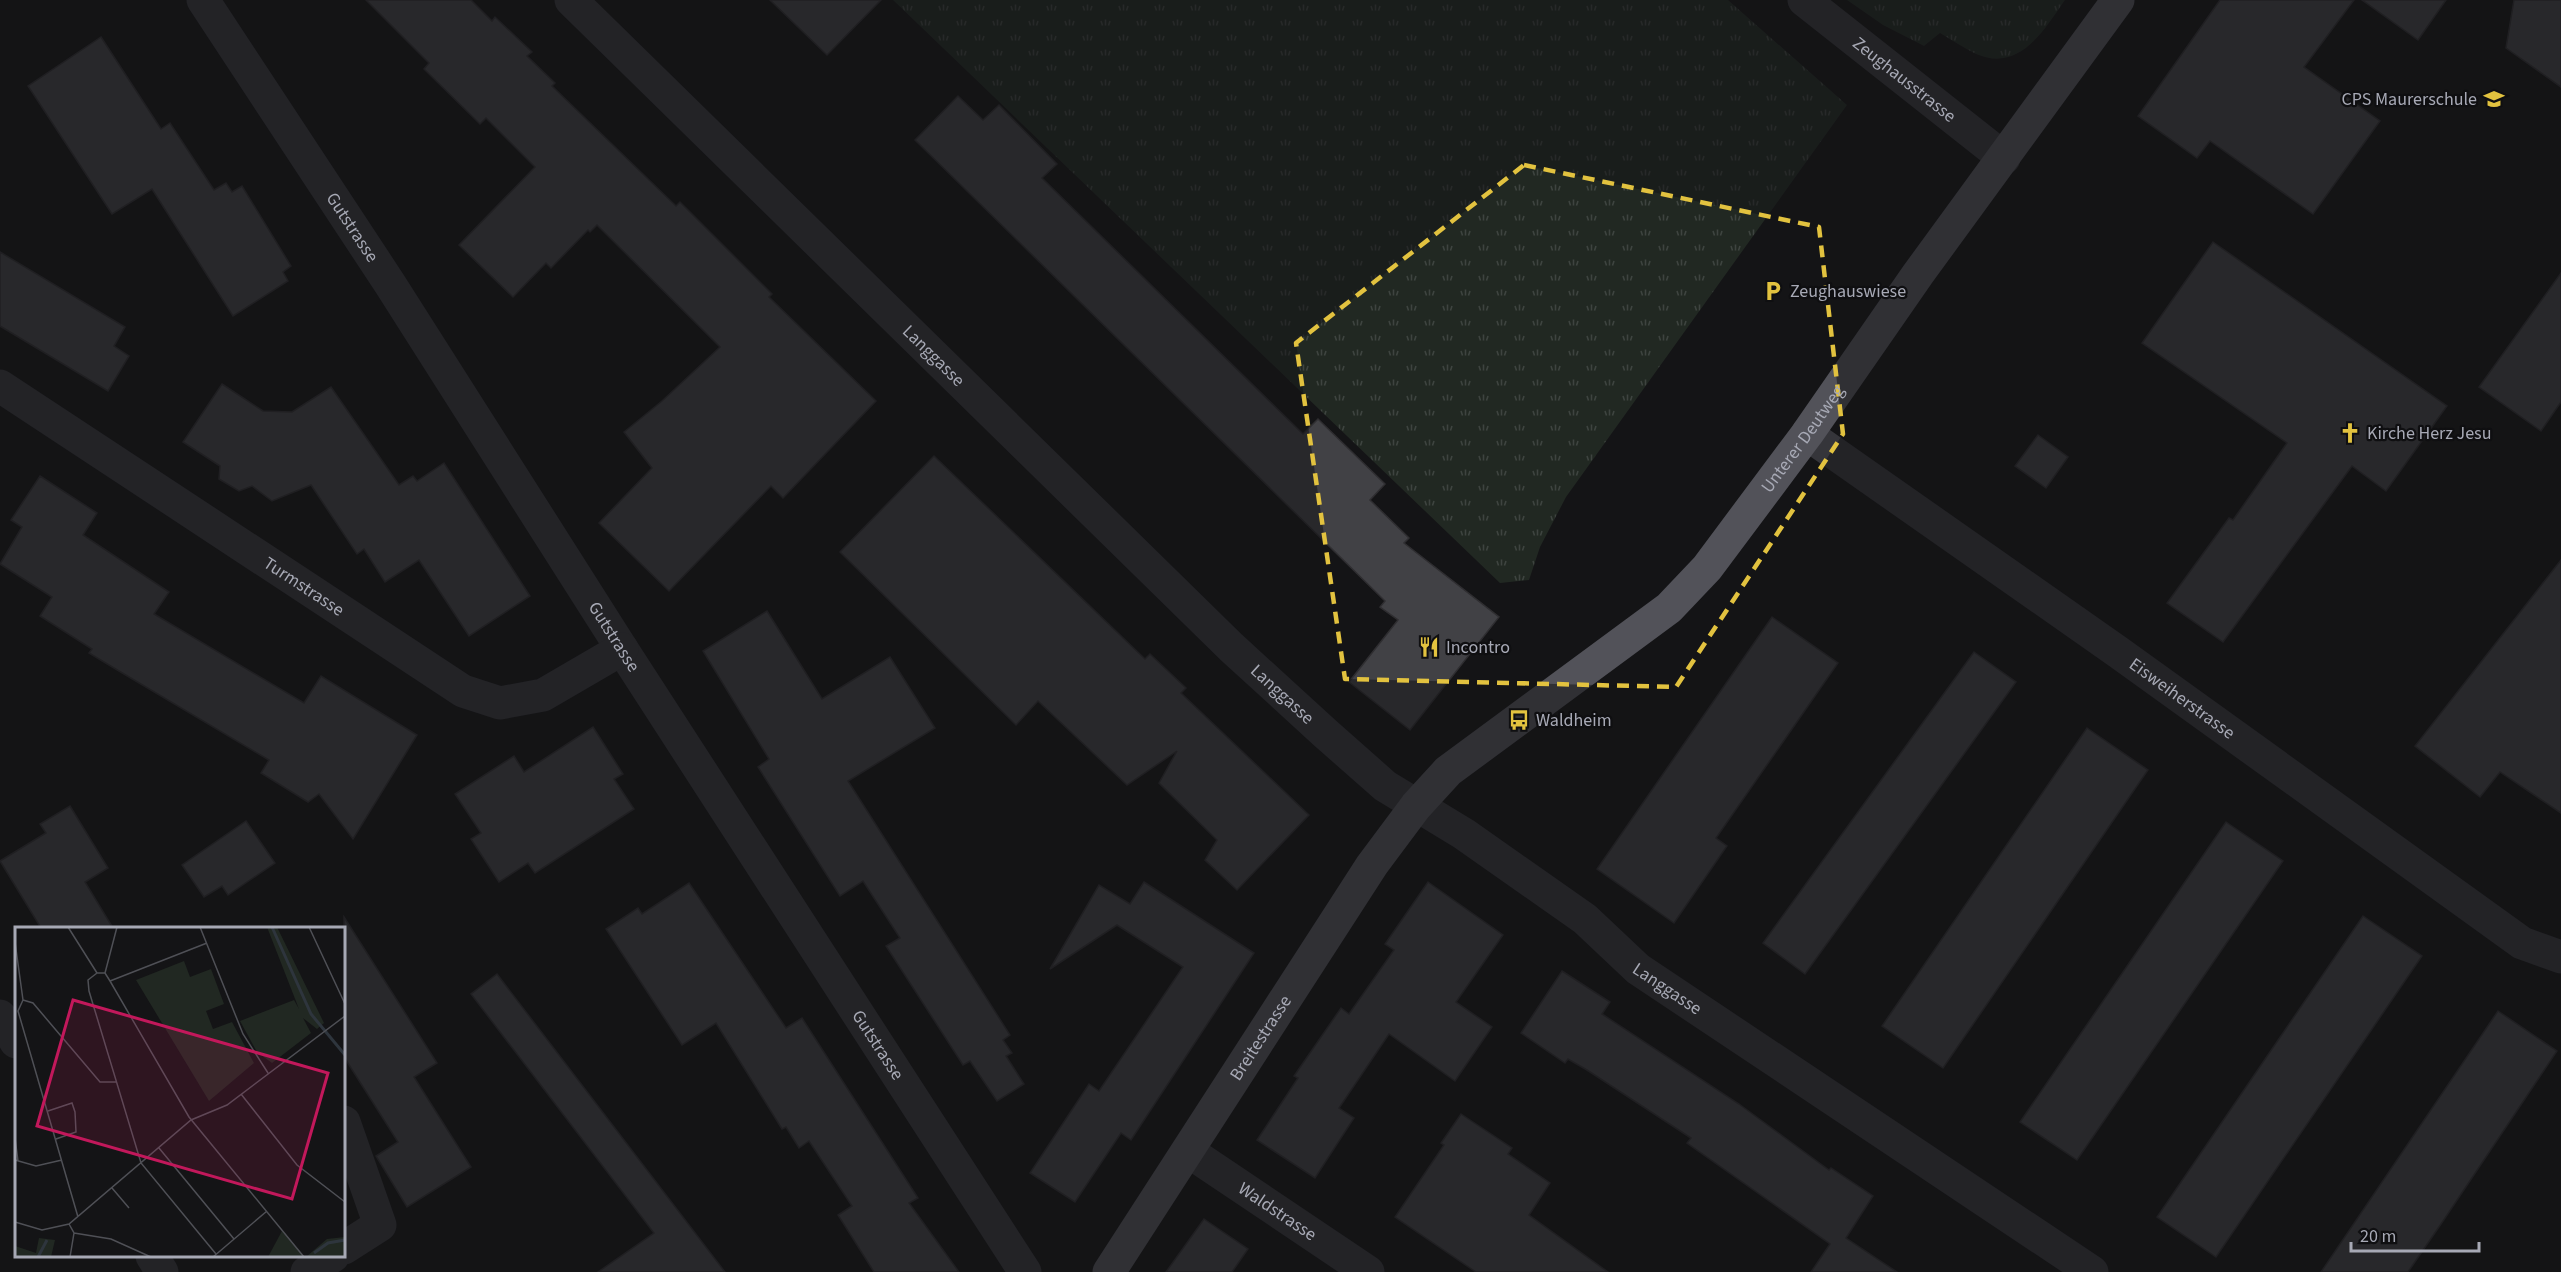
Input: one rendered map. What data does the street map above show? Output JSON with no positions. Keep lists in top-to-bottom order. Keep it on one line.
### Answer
{"streets":{"main road":["Unterer Deutweg","Breitestrasse"],"street":["Zeughausstrasse","Gutstrasse","Langgasse","Turmstrasse","Eisweiherstrasse","Waldstrasse"]},"crossings":[["Zeughausstrasse","Unterer Deutweg"],["Gutstrasse","Turmstrasse"],["Langgasse","Unterer Deutweg"],["Langgasse","Breitestrasse"],["Unterer Deutweg","Eisweiherstrasse"],["Unterer Deutweg","Breitestrasse"],["Breitestrasse","Waldstrasse"]],"places":{"school or university":["CPS Maurerschule"],"parking":["Zeughauswiese"],"church":["Kirche Herz Jesu"],"restaurant":["Incontro"],"bus stop":["Waldheim"]},"scale_bar":"20 m"}
